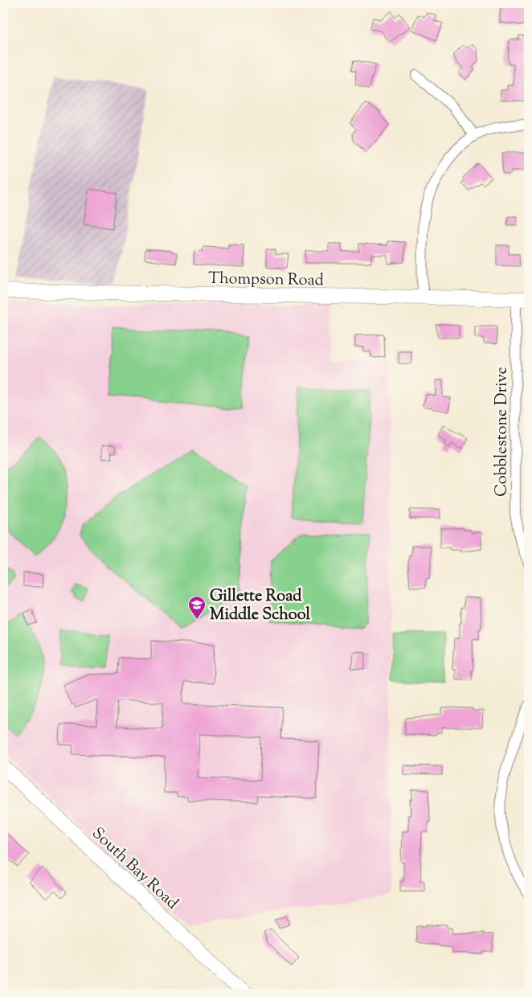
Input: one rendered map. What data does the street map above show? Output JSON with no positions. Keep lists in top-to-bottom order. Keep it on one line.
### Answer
{"streets":{"street":["Thompson Road","Cobblestone Drive","South Bay Road"]},"crossings":[["Thompson Road","Cobblestone Drive"]],"places":{"school or university":["Gillette Road Middle School"]}}
